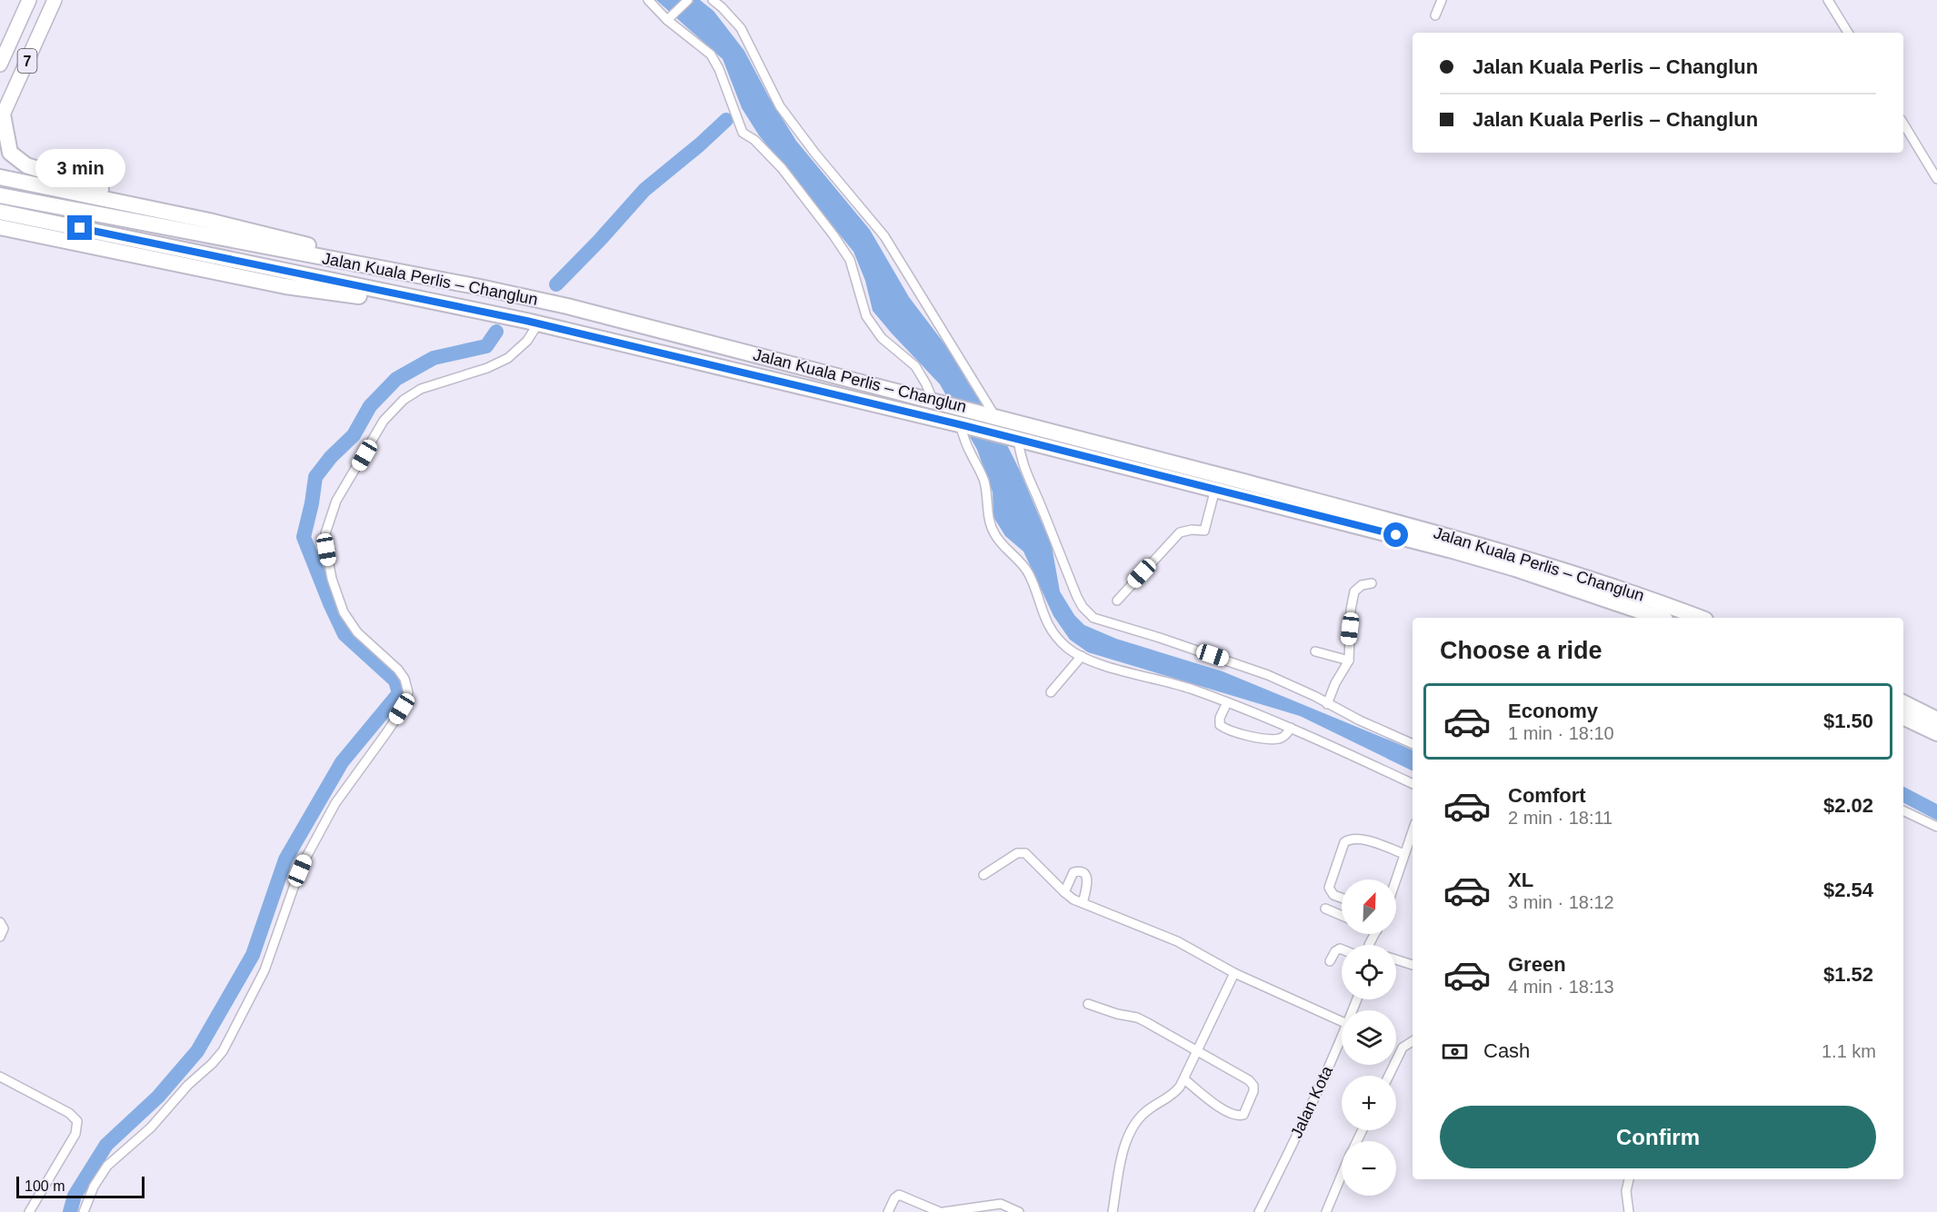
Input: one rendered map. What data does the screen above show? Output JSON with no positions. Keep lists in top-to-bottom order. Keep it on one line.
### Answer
{"streets":{"highway":["Jalan Kuala Perlis – Changlun"],"main road":["7"],"street":["Jalan Kota"]},"scale_bar":"100 m","north":"top right","page":{"banner":["Jalan Kuala Perlis – Changlun","Jalan Kuala Perlis – Changlun"],"bubble":"3 min","heading":"Choose a ride","list":[{"name":"Economy","note":"1 min · 18:10","value":"$1.50"},{"name":"Comfort","note":"2 min · 18:11","value":"$2.02"},{"name":"XL","note":"3 min · 18:12","value":"$2.54"},{"name":"Green","note":"4 min · 18:13","value":"$1.52"}],"map_buttons":["+","−"],"pay":["Cash","1.1 km"],"buttons":"Confirm","scale":"100 m"}}
